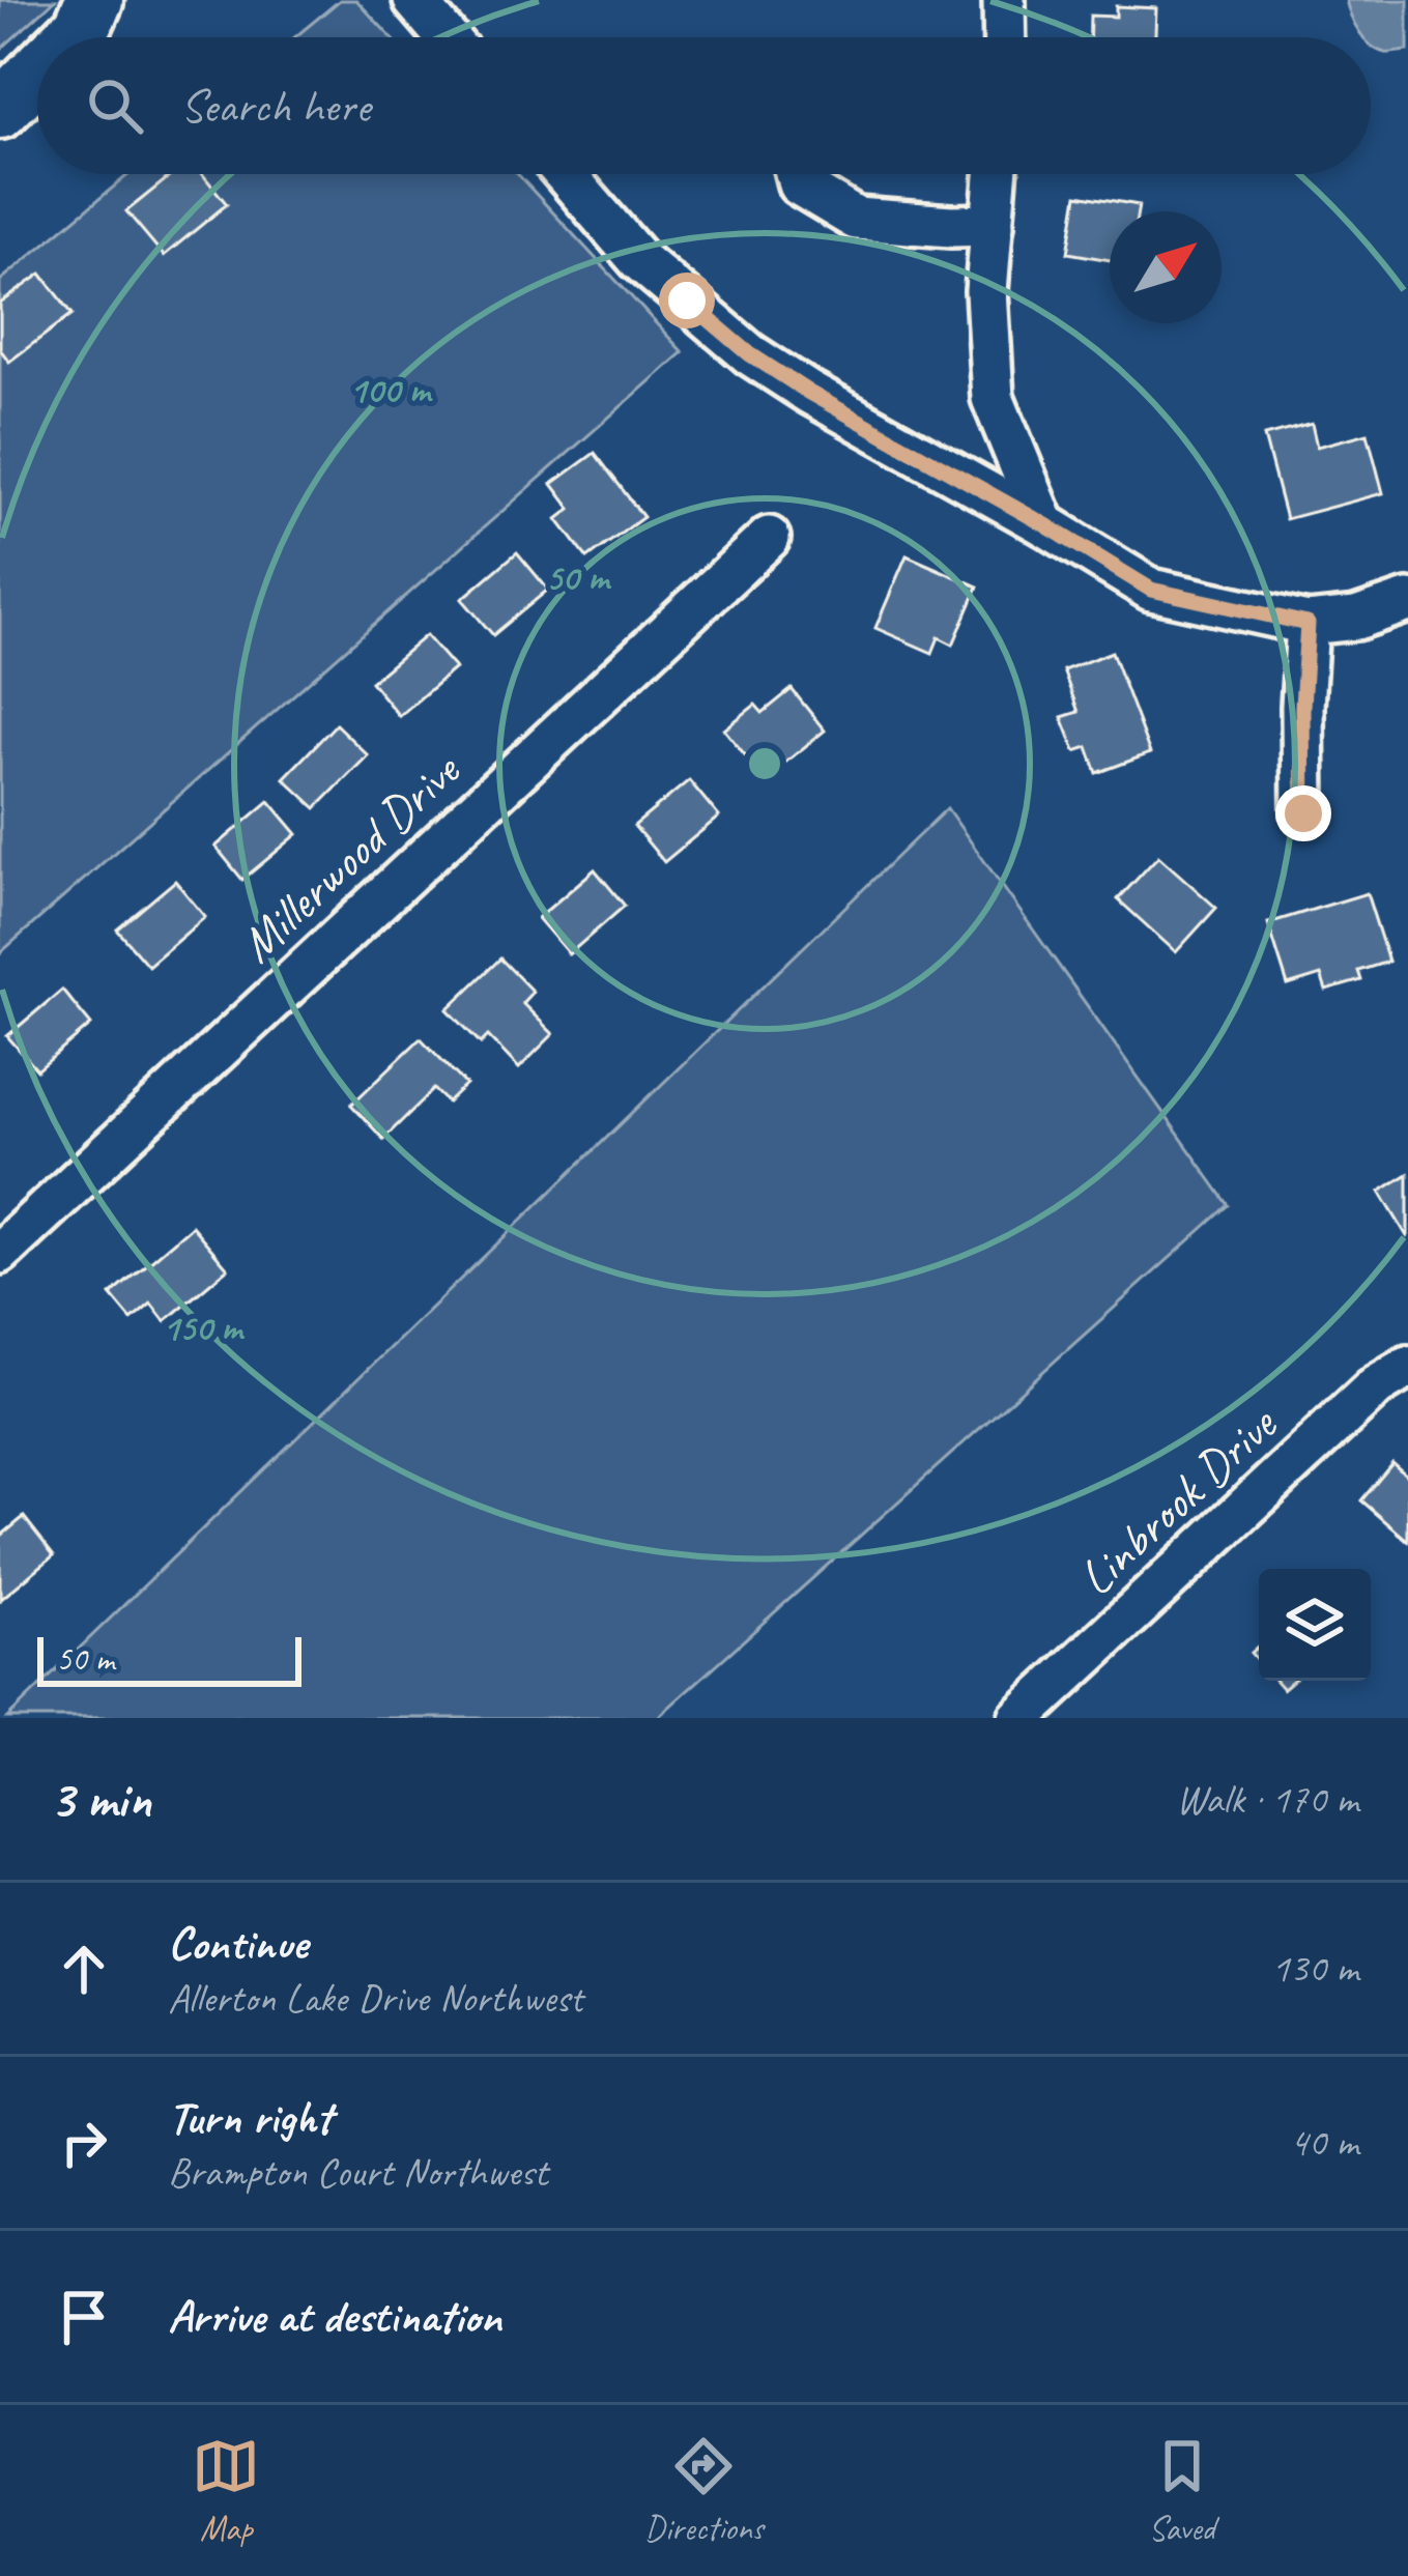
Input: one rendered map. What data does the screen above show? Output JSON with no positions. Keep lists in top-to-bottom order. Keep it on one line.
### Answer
{"streets":{"street":["Millerwood Drive","Linbrook Drive"]},"scale_bar":"50 m","north":"top right","page":{"search":"Search here","scale":"50 m","heading":["3 min","Walk · 170 m"],"list":[["Continue","Allerton Lake Drive Northwest","130 m"],["Turn right","Brampton Court Northwest","40 m"],"Arrive at destination"],"nav":["Map","Directions","Saved"]},"rings":["100 m","50 m","150 m"]}
